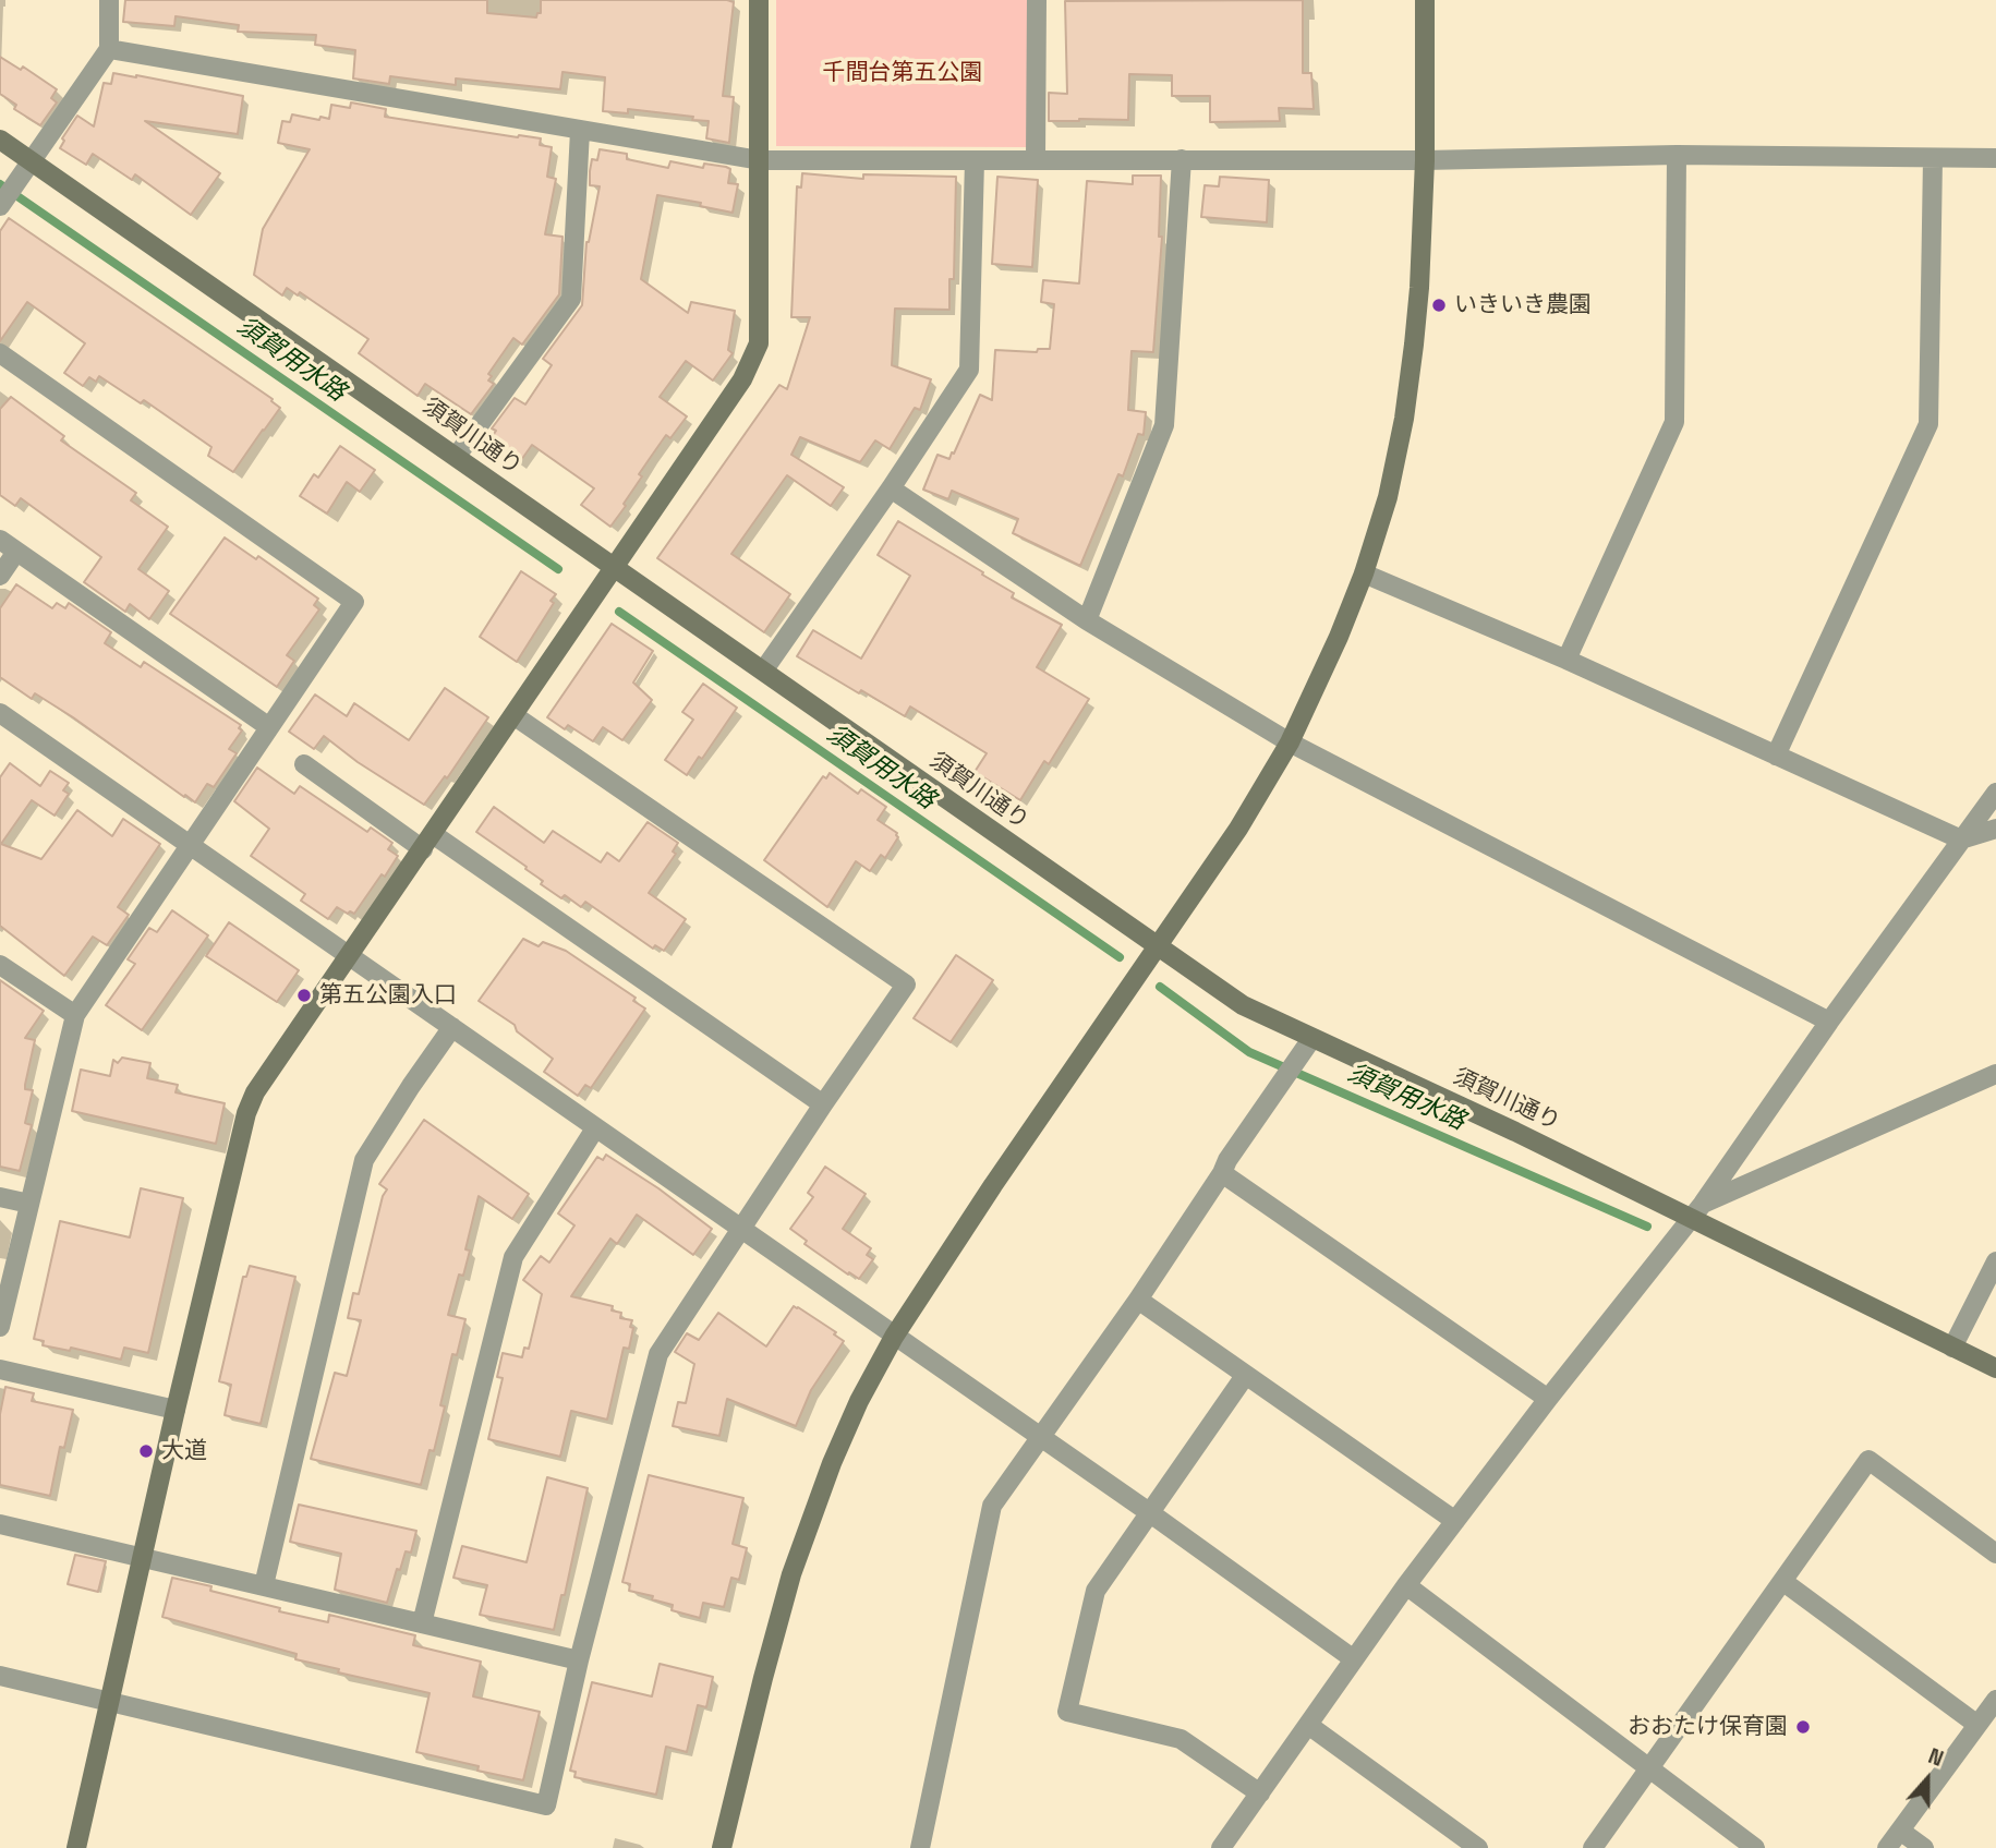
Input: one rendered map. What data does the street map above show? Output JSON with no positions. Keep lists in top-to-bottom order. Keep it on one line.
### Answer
{"streets":{"street":["須賀川通り"]},"water":["須賀用水路"],"parks":["千間台第五公園"],"places":["いきいき農園","第五公園入口","大道","おおたけ保育園"],"north":"top"}
